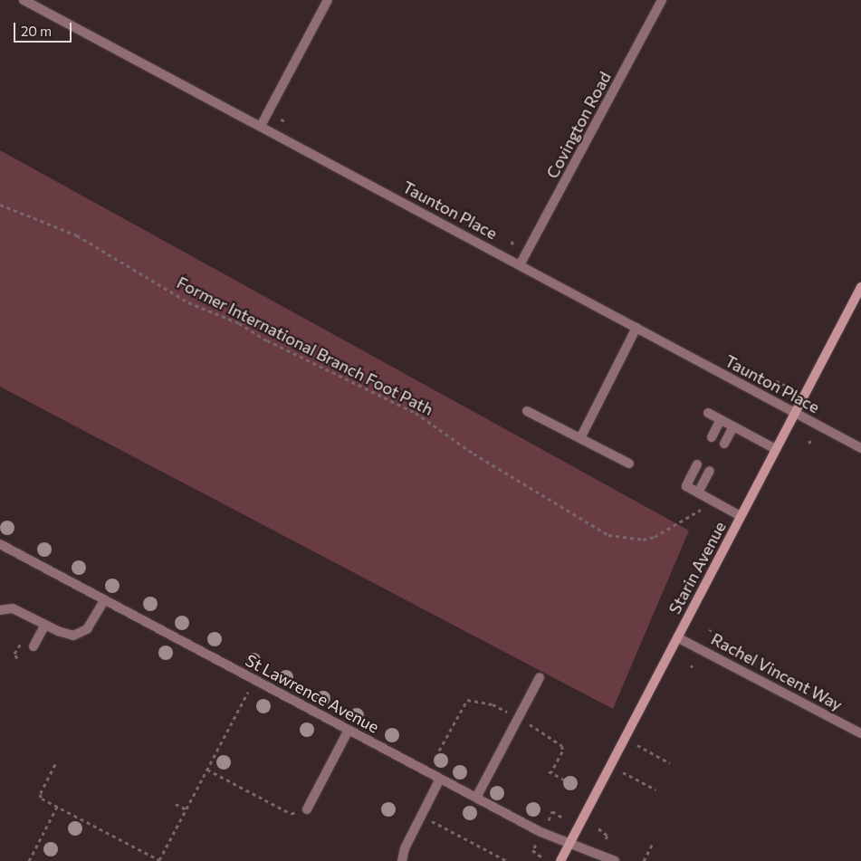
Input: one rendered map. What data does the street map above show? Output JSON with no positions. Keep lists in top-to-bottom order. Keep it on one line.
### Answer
{"streets":{"street":["Covington Road","Taunton Place","Starin Avenue","Rachel Vincent Way","St Lawrence Avenue"],"path":["Former International Branch Foot Path"]},"crossings":[["Covington Road","Taunton Place"],["Taunton Place","Starin Avenue"],["Starin Avenue","Rachel Vincent Way"],["Starin Avenue","St Lawrence Avenue"]],"scale_bar":"20 m"}
